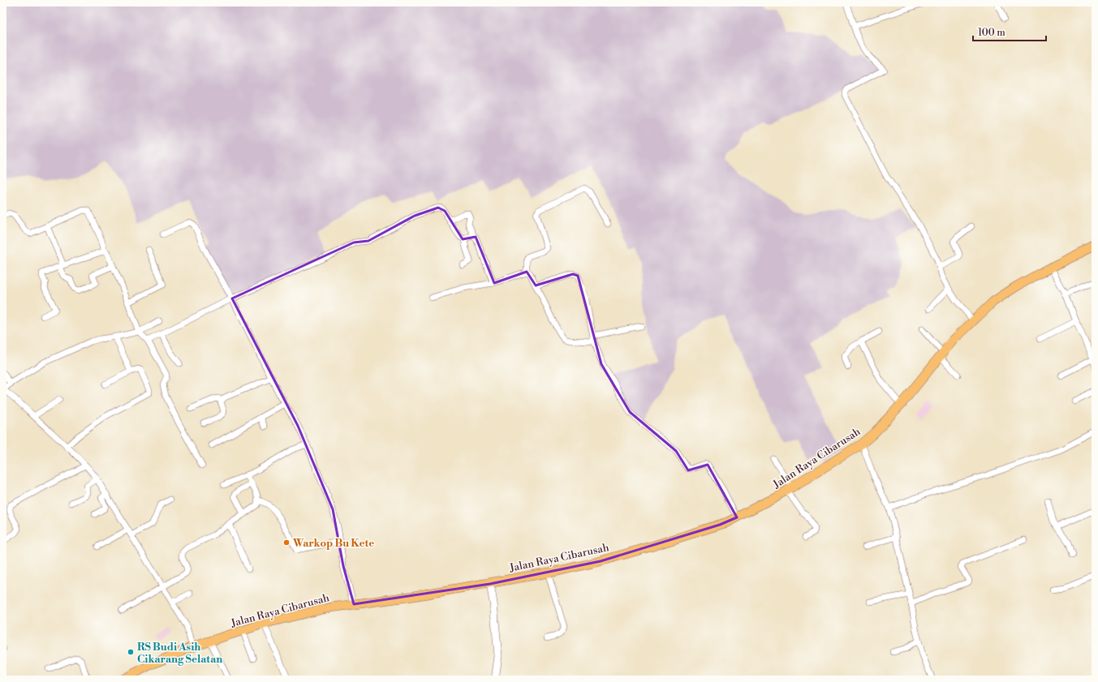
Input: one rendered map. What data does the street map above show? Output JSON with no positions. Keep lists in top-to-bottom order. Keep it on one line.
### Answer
{"streets":{"main road":["Jalan Raya Cibarusah"]},"places":["Warkop Bu Kete","RS Budi Asih Cikarang Selatan"],"scale_bar":"100 m"}
